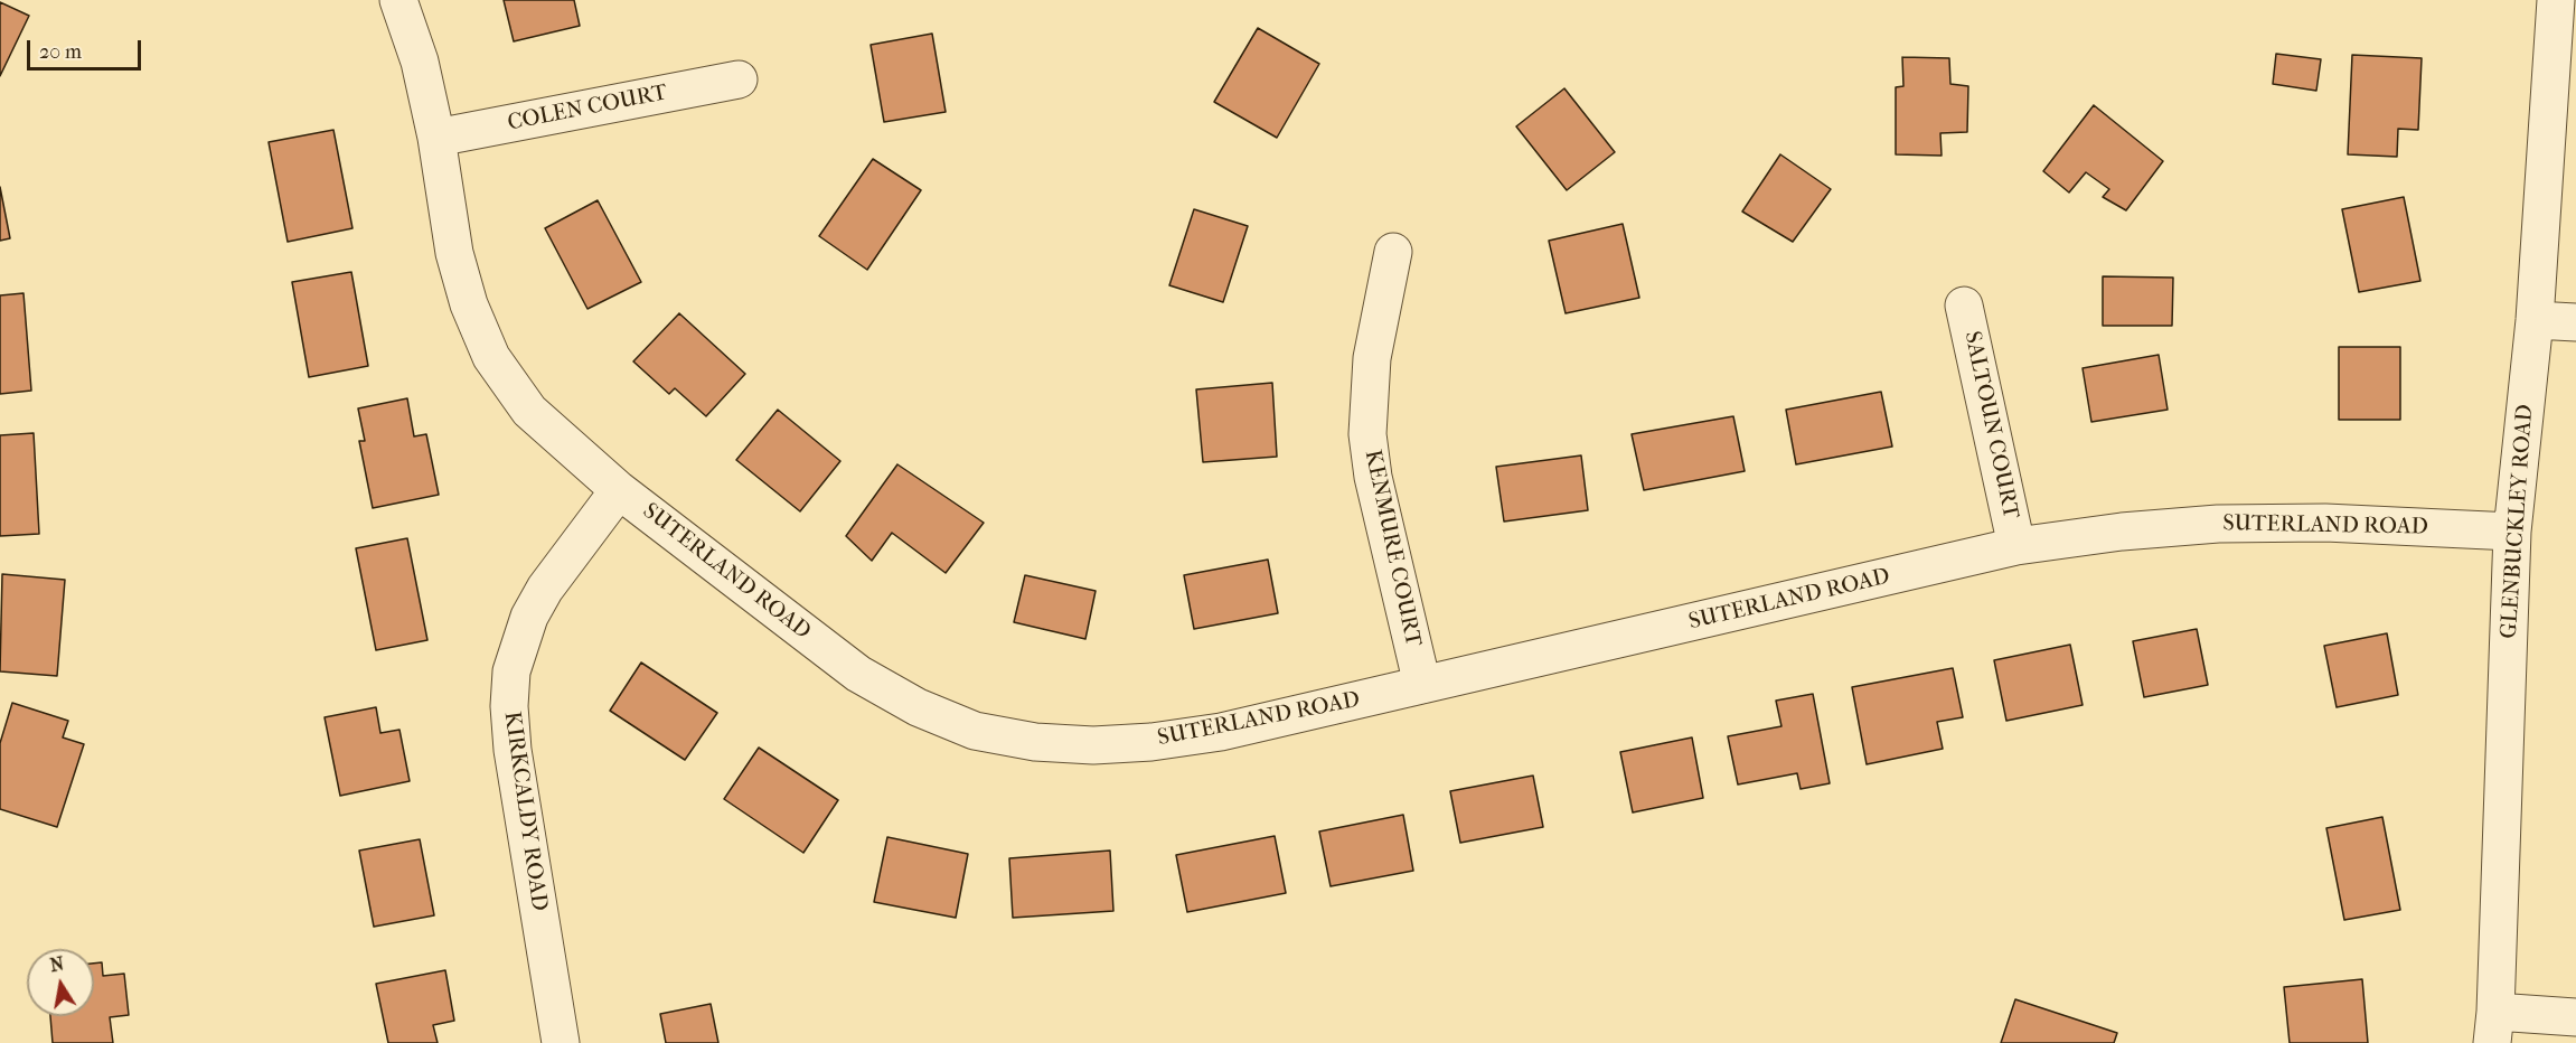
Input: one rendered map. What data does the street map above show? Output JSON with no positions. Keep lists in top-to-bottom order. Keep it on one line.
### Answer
{"streets":{"street":["COLEN COURT","SALTOUN COURT","GLENBUCKLEY ROAD","SUTERLAND ROAD","KENMURE COURT","KIRKCALDY ROAD"]},"crossings":[["COLEN COURT","SUTERLAND ROAD"],["SALTOUN COURT","SUTERLAND ROAD"],["GLENBUCKLEY ROAD","SUTERLAND ROAD"],["SUTERLAND ROAD","KENMURE COURT"],["SUTERLAND ROAD","KIRKCALDY ROAD"]],"scale_bar":"20 m","north":"top"}
